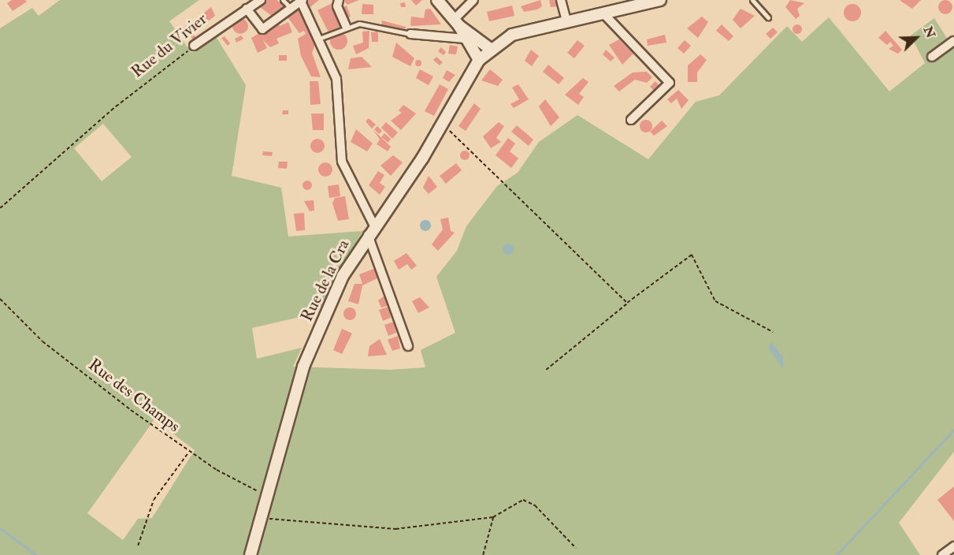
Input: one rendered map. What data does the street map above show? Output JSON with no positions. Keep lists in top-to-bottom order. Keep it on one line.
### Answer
{"streets":{"street":["Rue du Vivier","Rue de la Cra"],"path":["Rue des Champs"]},"crossings":[["Rue de la Cra","Rue des Champs"]],"north":"top right"}
